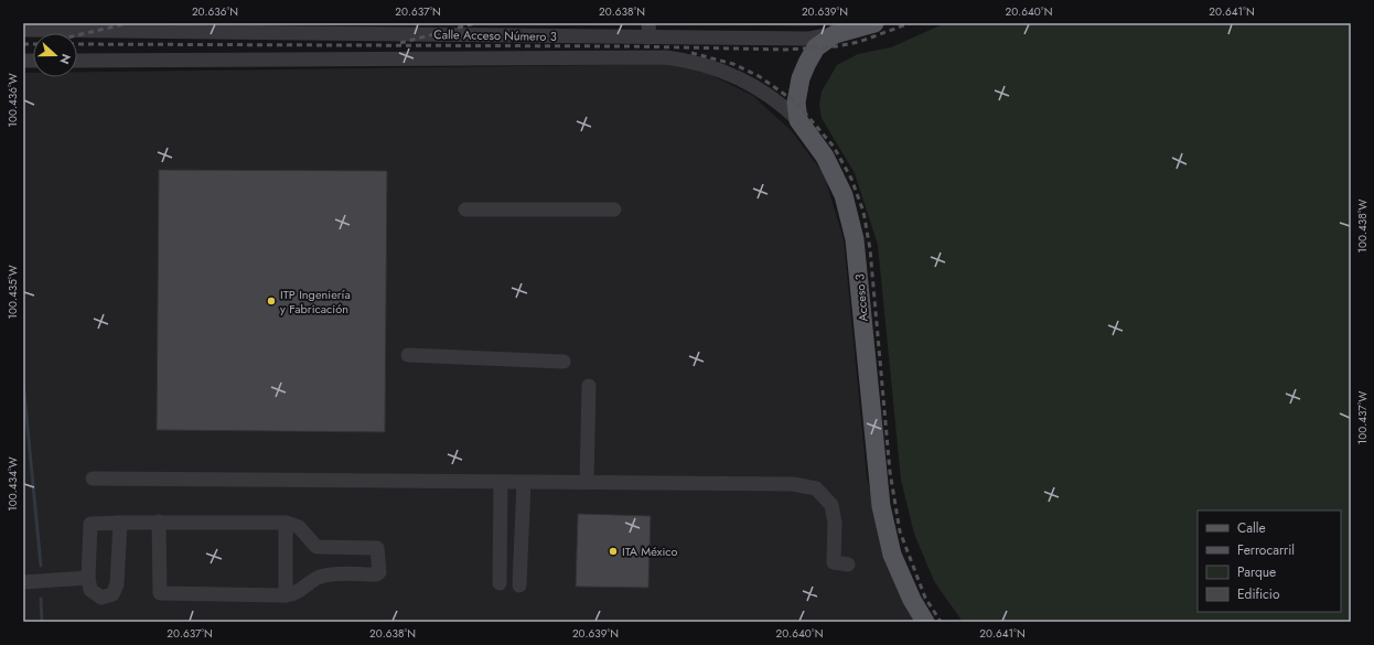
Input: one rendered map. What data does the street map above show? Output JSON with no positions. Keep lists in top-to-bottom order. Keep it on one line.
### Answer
{"streets":{"main road":["Acceso 3"],"street":["Calle Acceso Número 3"]},"crossings":[["Calle Acceso Número 3","Acceso 3"]],"places":["ITP Ingeniería y Fabricación","ITA México"],"legend":["Calle","Ferrocarril","Parque","Edificio"],"north":"right","coordinates":["20.636°N","20.637°N","20.638°N","20.639°N","20.640°N","20.641°N","100.436°W","100.438°W","100.435°W","100.437°W","100.434°W"]}
